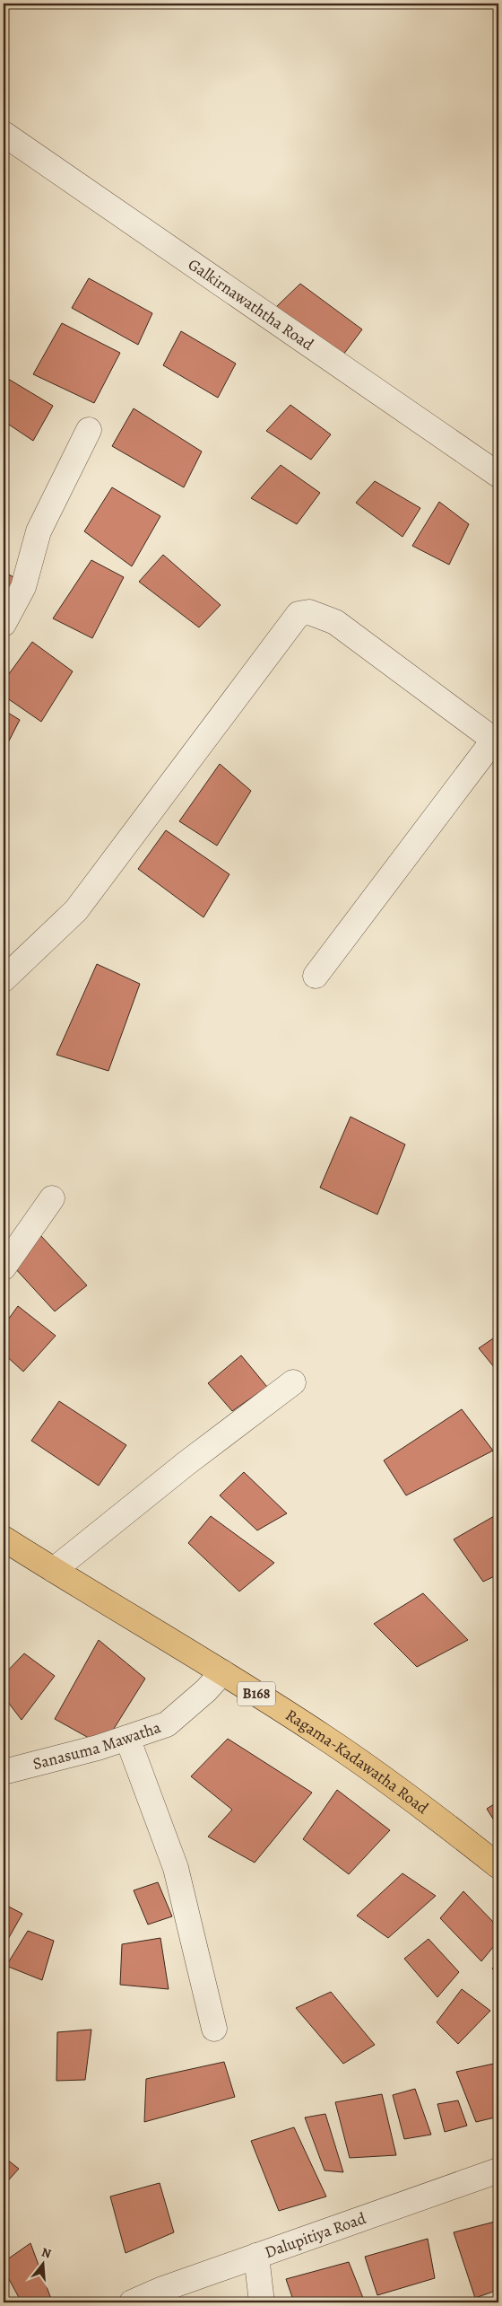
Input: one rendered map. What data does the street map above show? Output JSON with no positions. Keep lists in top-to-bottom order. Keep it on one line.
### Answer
{"streets":{"main road":["B168","Ragama-Kadawatha Road"],"street":["Galkirnawaththa Road","Sanasuma Mawatha","Dalupitiya Road"]},"crossings":[["Sanasuma Mawatha","Ragama-Kadawatha Road"]],"north":"top"}
